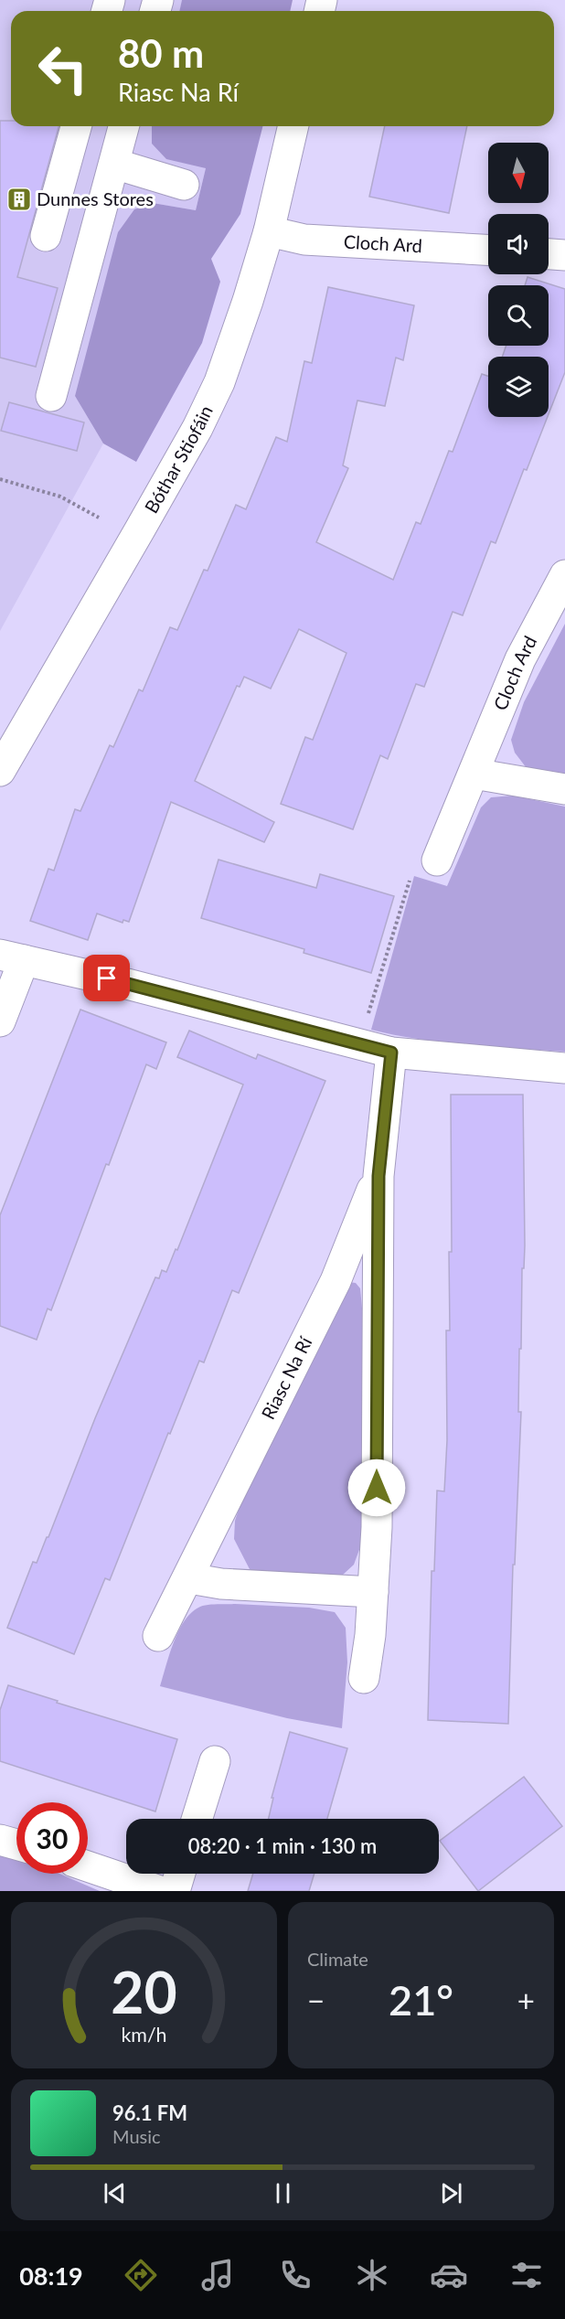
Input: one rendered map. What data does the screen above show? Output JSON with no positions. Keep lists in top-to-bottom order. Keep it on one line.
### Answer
{"streets":{"street":["Cloch Ard","Bóthar Stiofáin","Riasc Na Rí"]},"crossings":[["Cloch Ard","Bóthar Stiofáin"]],"places":{"building":["Dunnes Stores"]},"north":"bottom","page":{"turn":["80 m","Riasc Na Rí"],"limit":"30","trip":"08:20 · 1 min · 130 m","tile":"Climate","heat":["−","21°","+"],"song":["96.1 FM","Music"],"tabs":"08:19","gauge":["20","km/h"]}}
